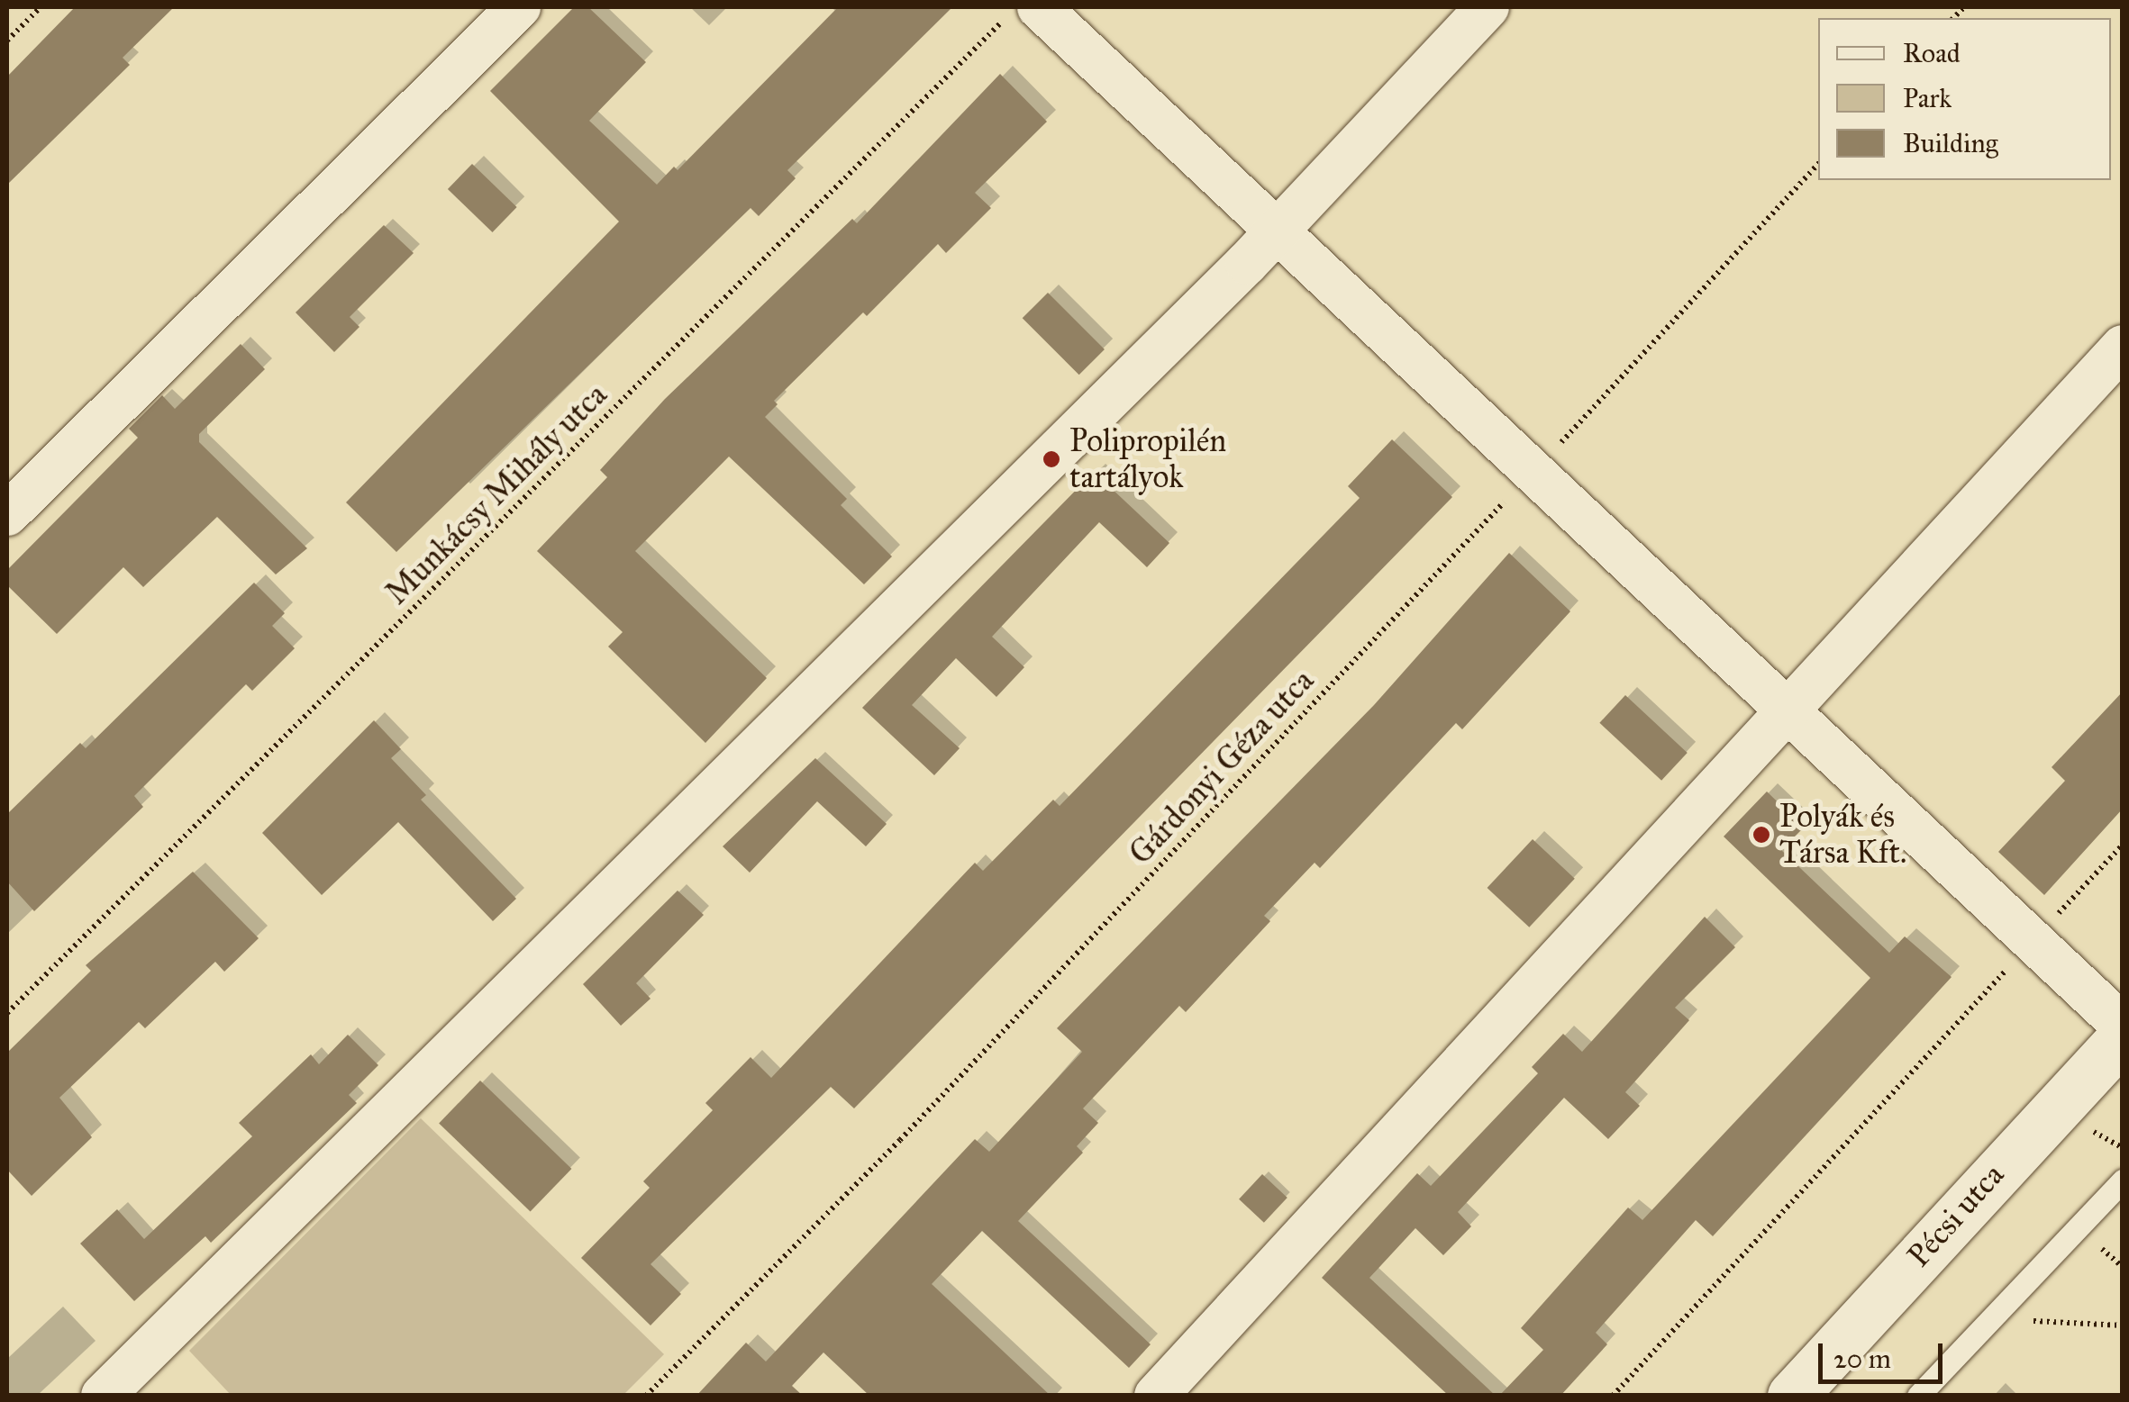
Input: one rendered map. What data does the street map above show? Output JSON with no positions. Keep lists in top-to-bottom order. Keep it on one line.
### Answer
{"streets":{"main road":["Pécsi utca"],"path":["Munkácsy Mihály utca","Gárdonyi Géza utca"]},"places":["Polipropilén tartályok","Polyák és Társa Kft."],"legend":["Road","Park","Building"],"scale_bar":"20 m"}
